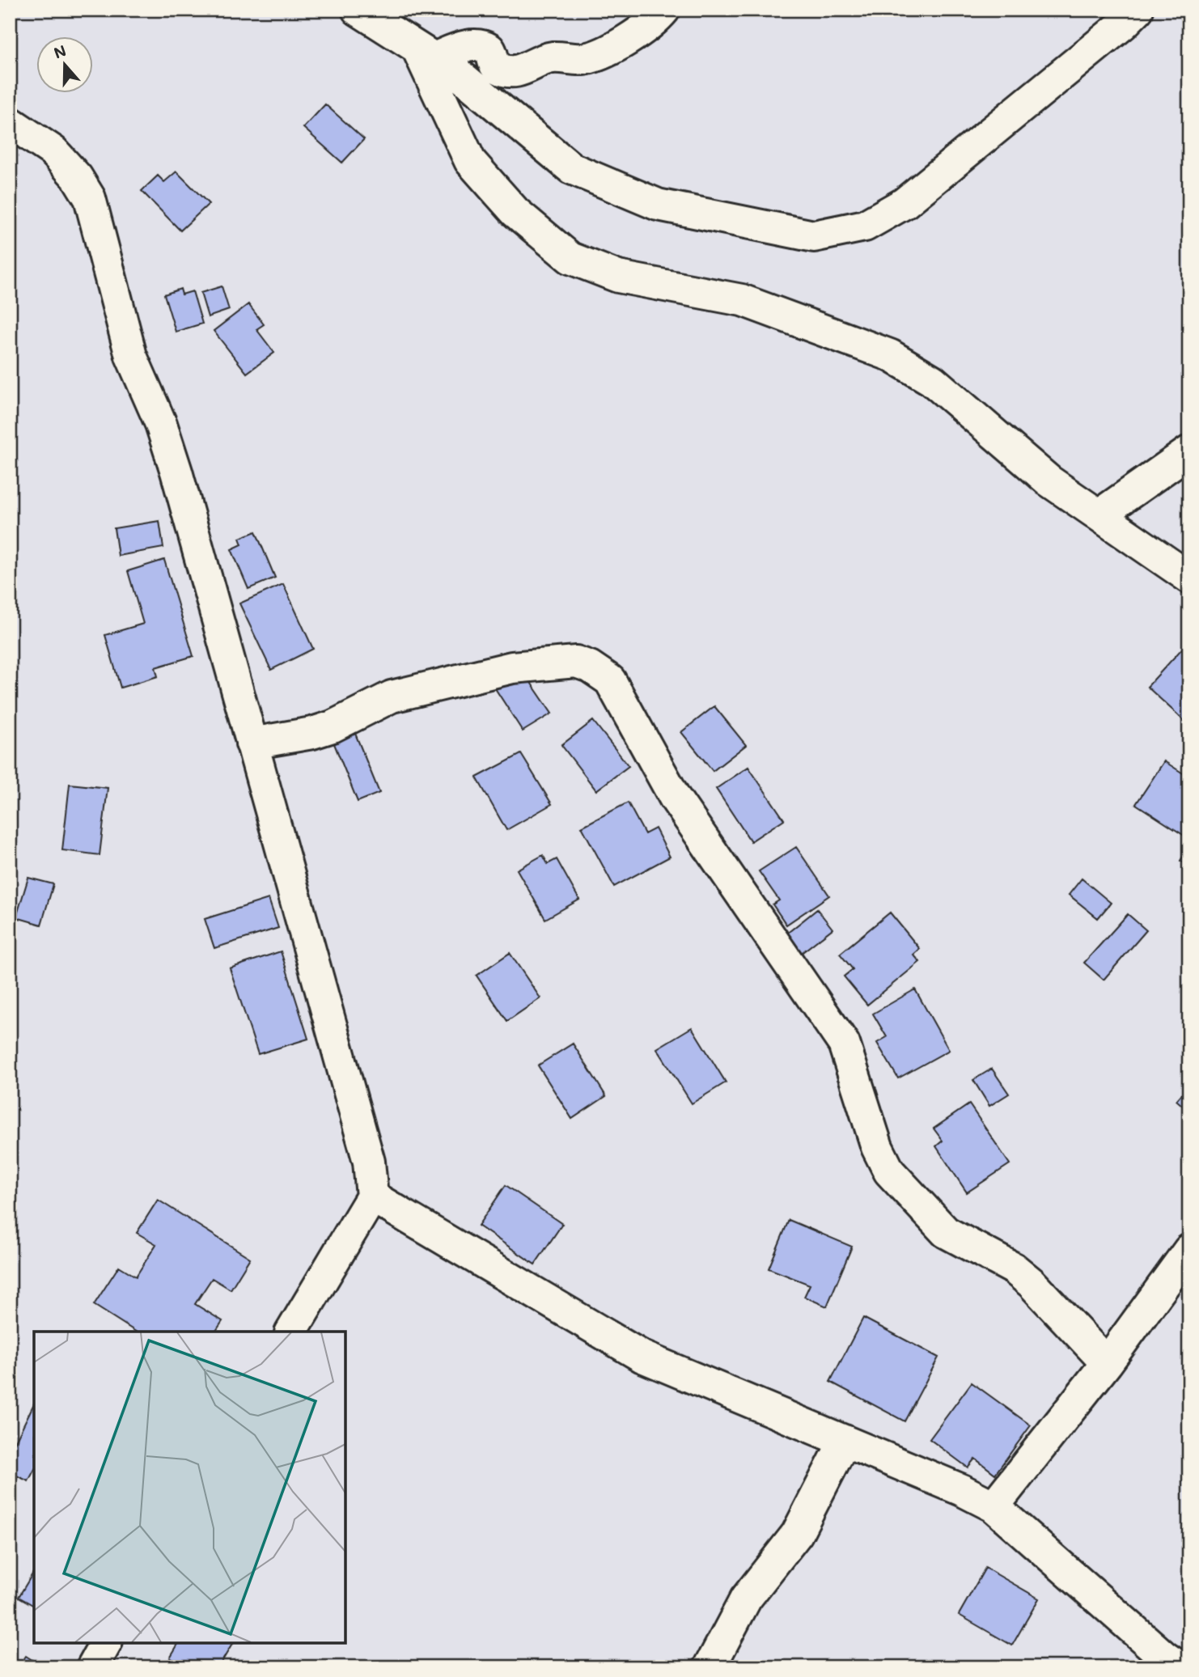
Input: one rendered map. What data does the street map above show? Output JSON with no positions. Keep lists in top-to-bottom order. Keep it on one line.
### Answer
{"north":"top"}
